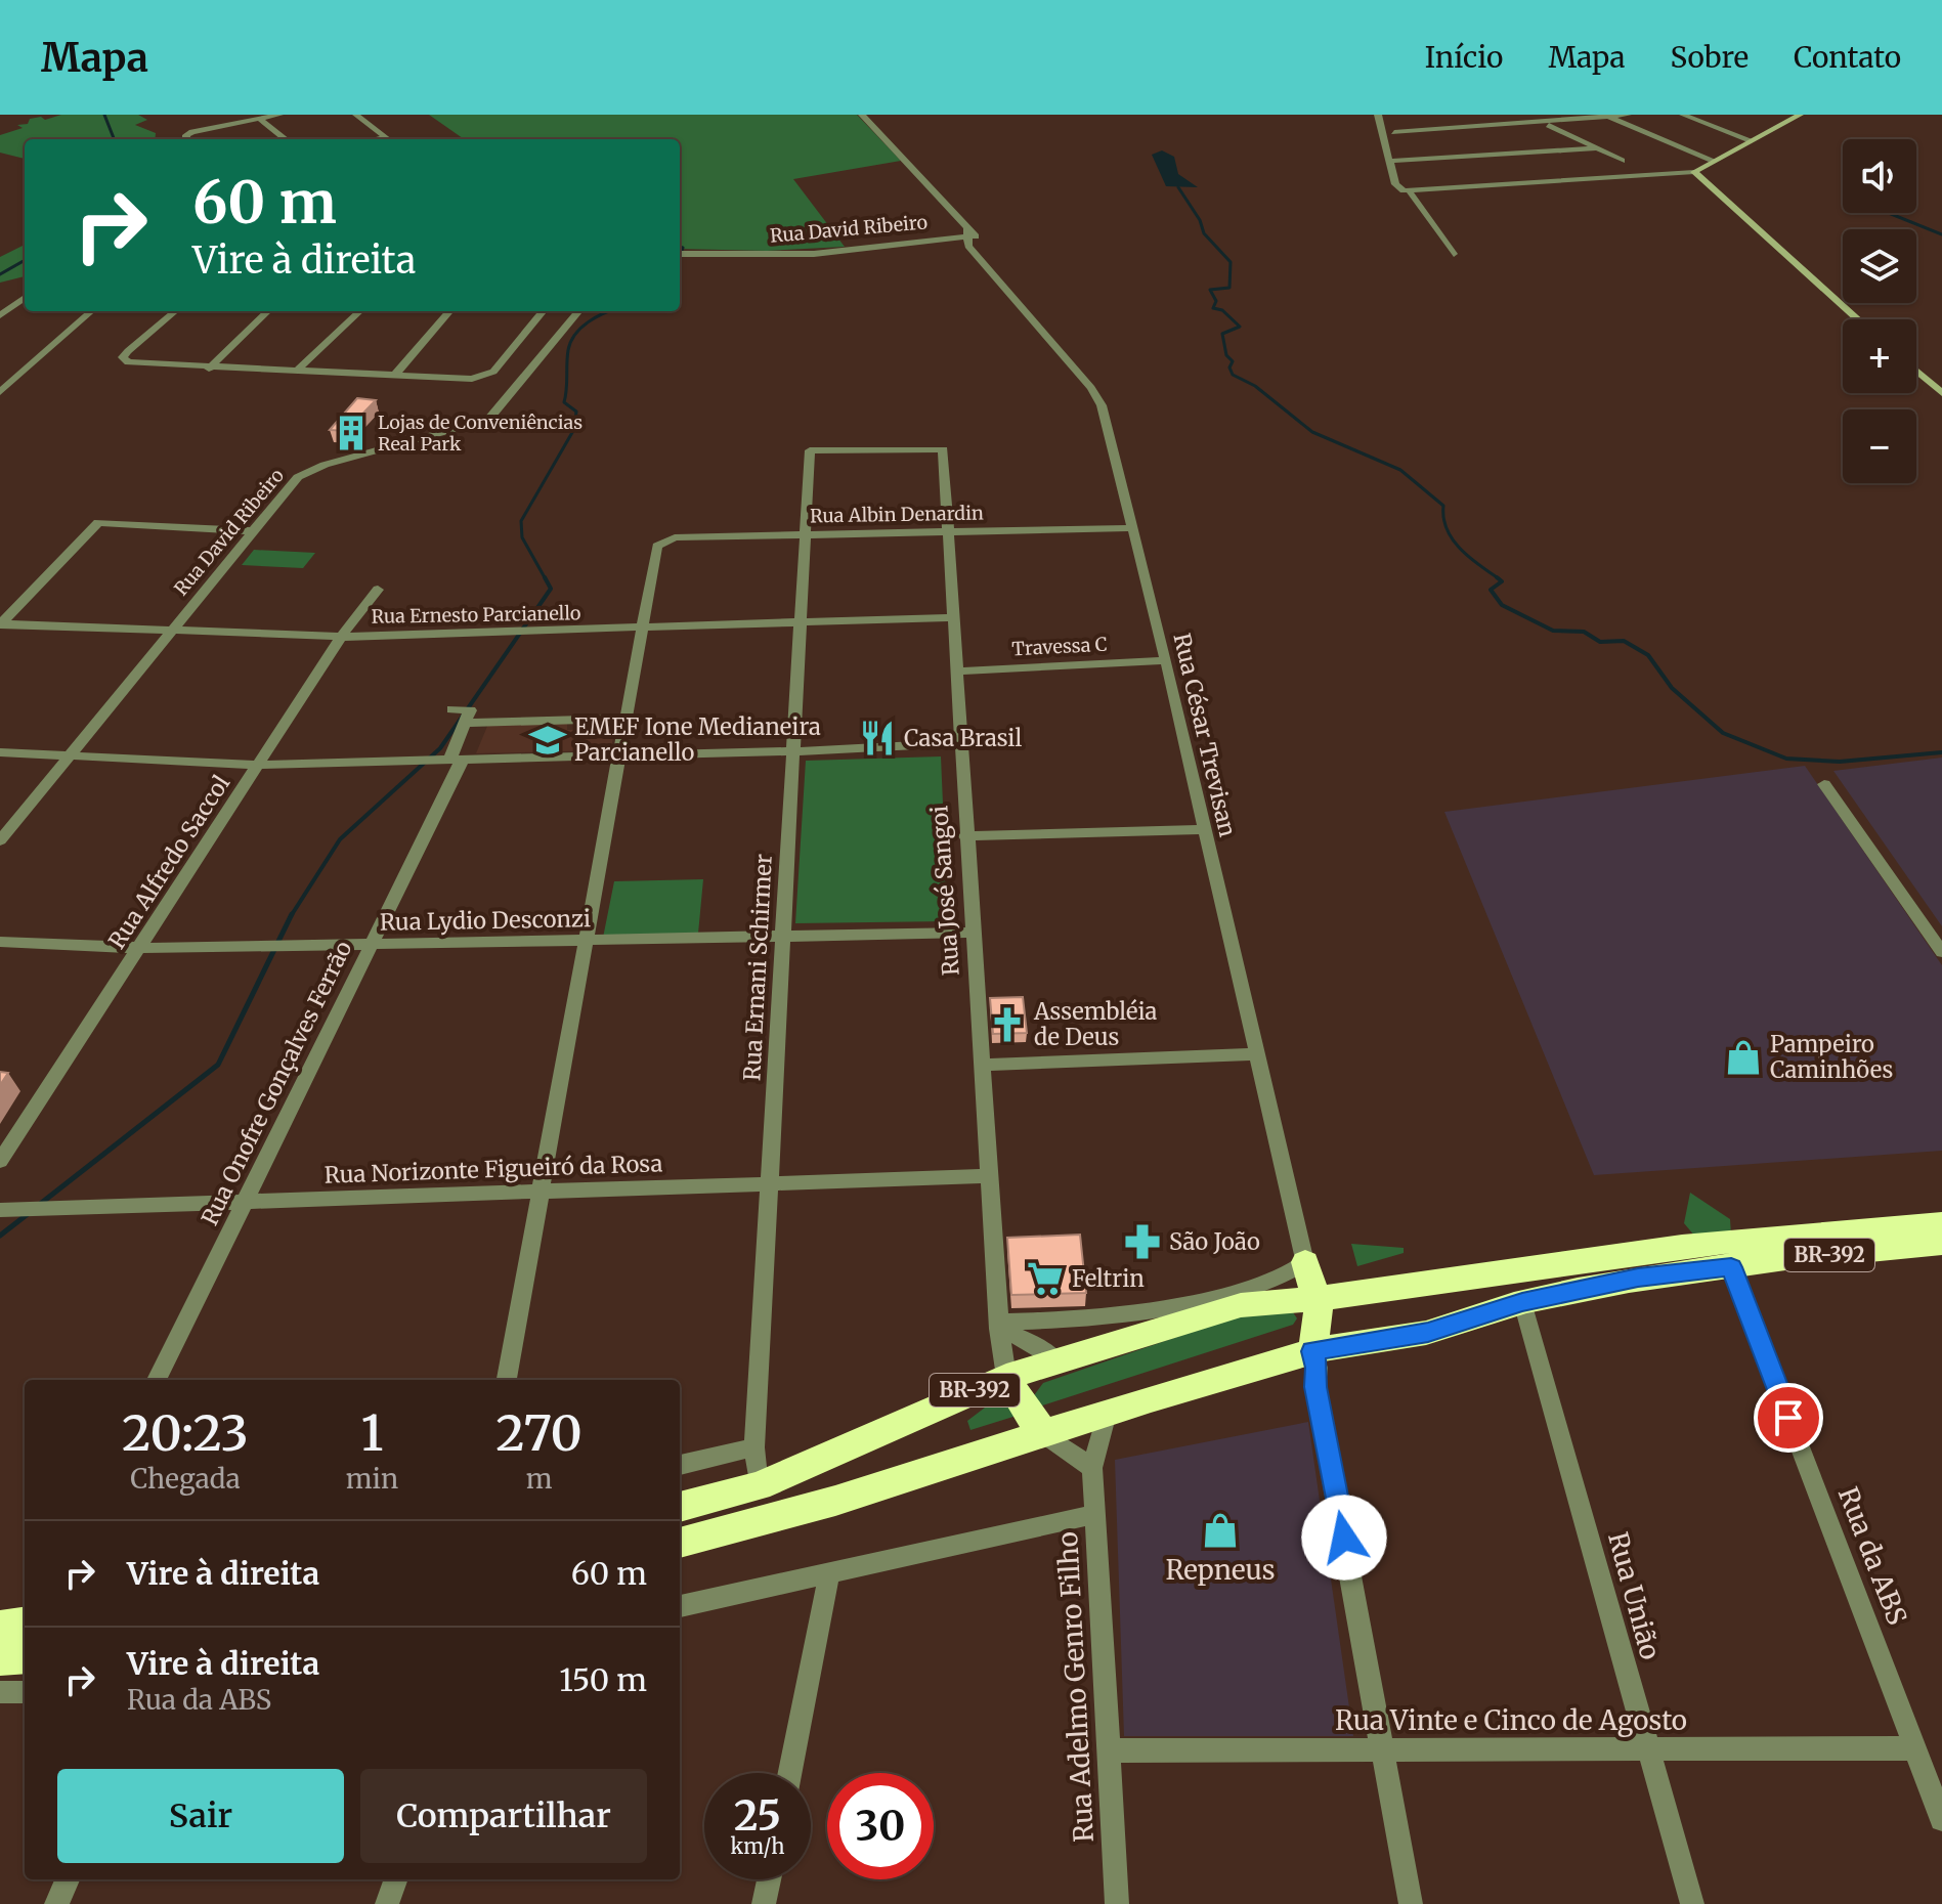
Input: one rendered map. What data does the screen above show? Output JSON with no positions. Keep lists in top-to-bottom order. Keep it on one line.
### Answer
{"streets":{"highway":["BR-392"],"street":["Rua David Ribeiro","Rua Albin Denardin","Rua Ernesto Parcianello","Travessa C","Rua César Trevisan","Rua Alfredo Saccol","Rua José Sangoi","Rua Lydio Desconzi","Rua Ernani Schirmer","Rua Onofre Gonçalves Ferrão","Rua Norizonte Figueiró da Rosa","Rua da ABS","Rua União","Rua Adelmo Genro Filho","Rua Vinte e Cinco de Agosto"]},"crossings":[["Rua David Ribeiro","Rua Ernesto Parcianello"],["Rua David Ribeiro","Rua César Trevisan"],["Rua Albin Denardin","Rua Ernesto Parcianello"],["Rua Albin Denardin","Rua César Trevisan"],["Rua Albin Denardin","Rua José Sangoi"],["Rua Albin Denardin","Rua Ernani Schirmer"],["Rua Ernesto Parcianello","Rua Alfredo Saccol"],["Rua Ernesto Parcianello","Rua José Sangoi"],["Rua Ernesto Parcianello","Rua Ernani Schirmer"],["Travessa C","Rua César Trevisan"],["Travessa C","Rua José Sangoi"],["Rua César Trevisan","BR-392"],["Rua Alfredo Saccol","Rua Lydio Desconzi"],["Rua José Sangoi","Rua Lydio Desconzi"],["Rua José Sangoi","Rua Ernani Schirmer"],["Rua José Sangoi","Rua Norizonte Figueiró da Rosa"],["Rua José Sangoi","BR-392"],["Rua Lydio Desconzi","Rua Ernani Schirmer"],["Rua Lydio Desconzi","Rua Onofre Gonçalves Ferrão"],["Rua Ernani Schirmer","Rua Norizonte Figueiró da Rosa"],["Rua Ernani Schirmer","BR-392"],["Rua Onofre Gonçalves Ferrão","Rua Norizonte Figueiró da Rosa"],["BR-392","Rua da ABS"],["BR-392","Rua União"],["BR-392","Rua Adelmo Genro Filho"],["Rua da ABS","Rua Vinte e Cinco de Agosto"],["Rua União","Rua Vinte e Cinco de Agosto"],["Rua Adelmo Genro Filho","Rua Vinte e Cinco de Agosto"]],"places":{"building":["Lojas de Conveniências Real Park"],"restaurant":["Casa Brasil"],"school or university":["EMEF Ione Medianeira Parcianello"],"church":["Assembléia de Deus"],"shop":["Pampeiro Caminhões","Repneus"],"pharmacy":["São João"],"supermarket":["Feltrin"]},"page":{"header":"Mapa","nav":["Início","Mapa","Sobre","Contato"],"map_buttons":["+","−"],"turn":["60 m","Vire à direita"],"eta":["20:23","Chegada","1","min","270","m"],"list":[{"name":"Vire à direita","value":"60 m"},{"name":"Vire à direita","note":"Rua da ABS","value":"150 m"}],"buttons":["Sair","Compartilhar"],"speed":"25 km/h","limit":"30"}}
